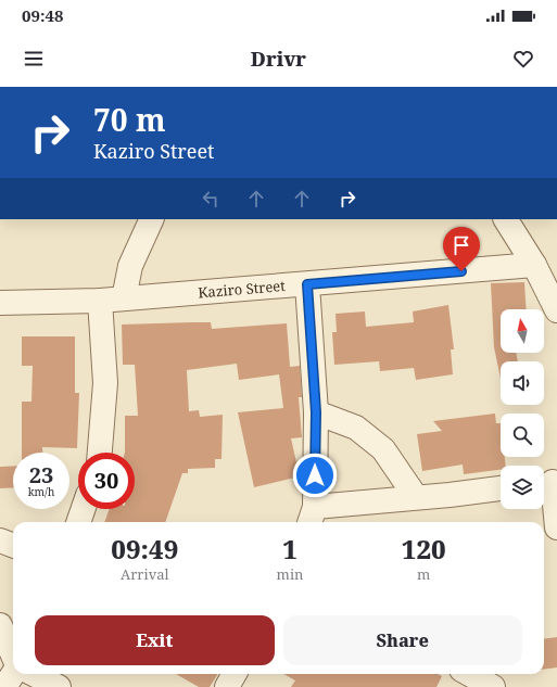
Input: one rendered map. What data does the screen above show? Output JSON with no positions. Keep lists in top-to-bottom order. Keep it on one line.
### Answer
{"streets":{"street":["Kaziro Street"]},"north":"top","page":{"status":"09:48","header":"Drivr","turn":["70 m","Kaziro Street"],"speed":"23 km/h","limit":"30","eta":["09:49","Arrival","1","min","120","m"],"buttons":["Exit","Share"]}}
